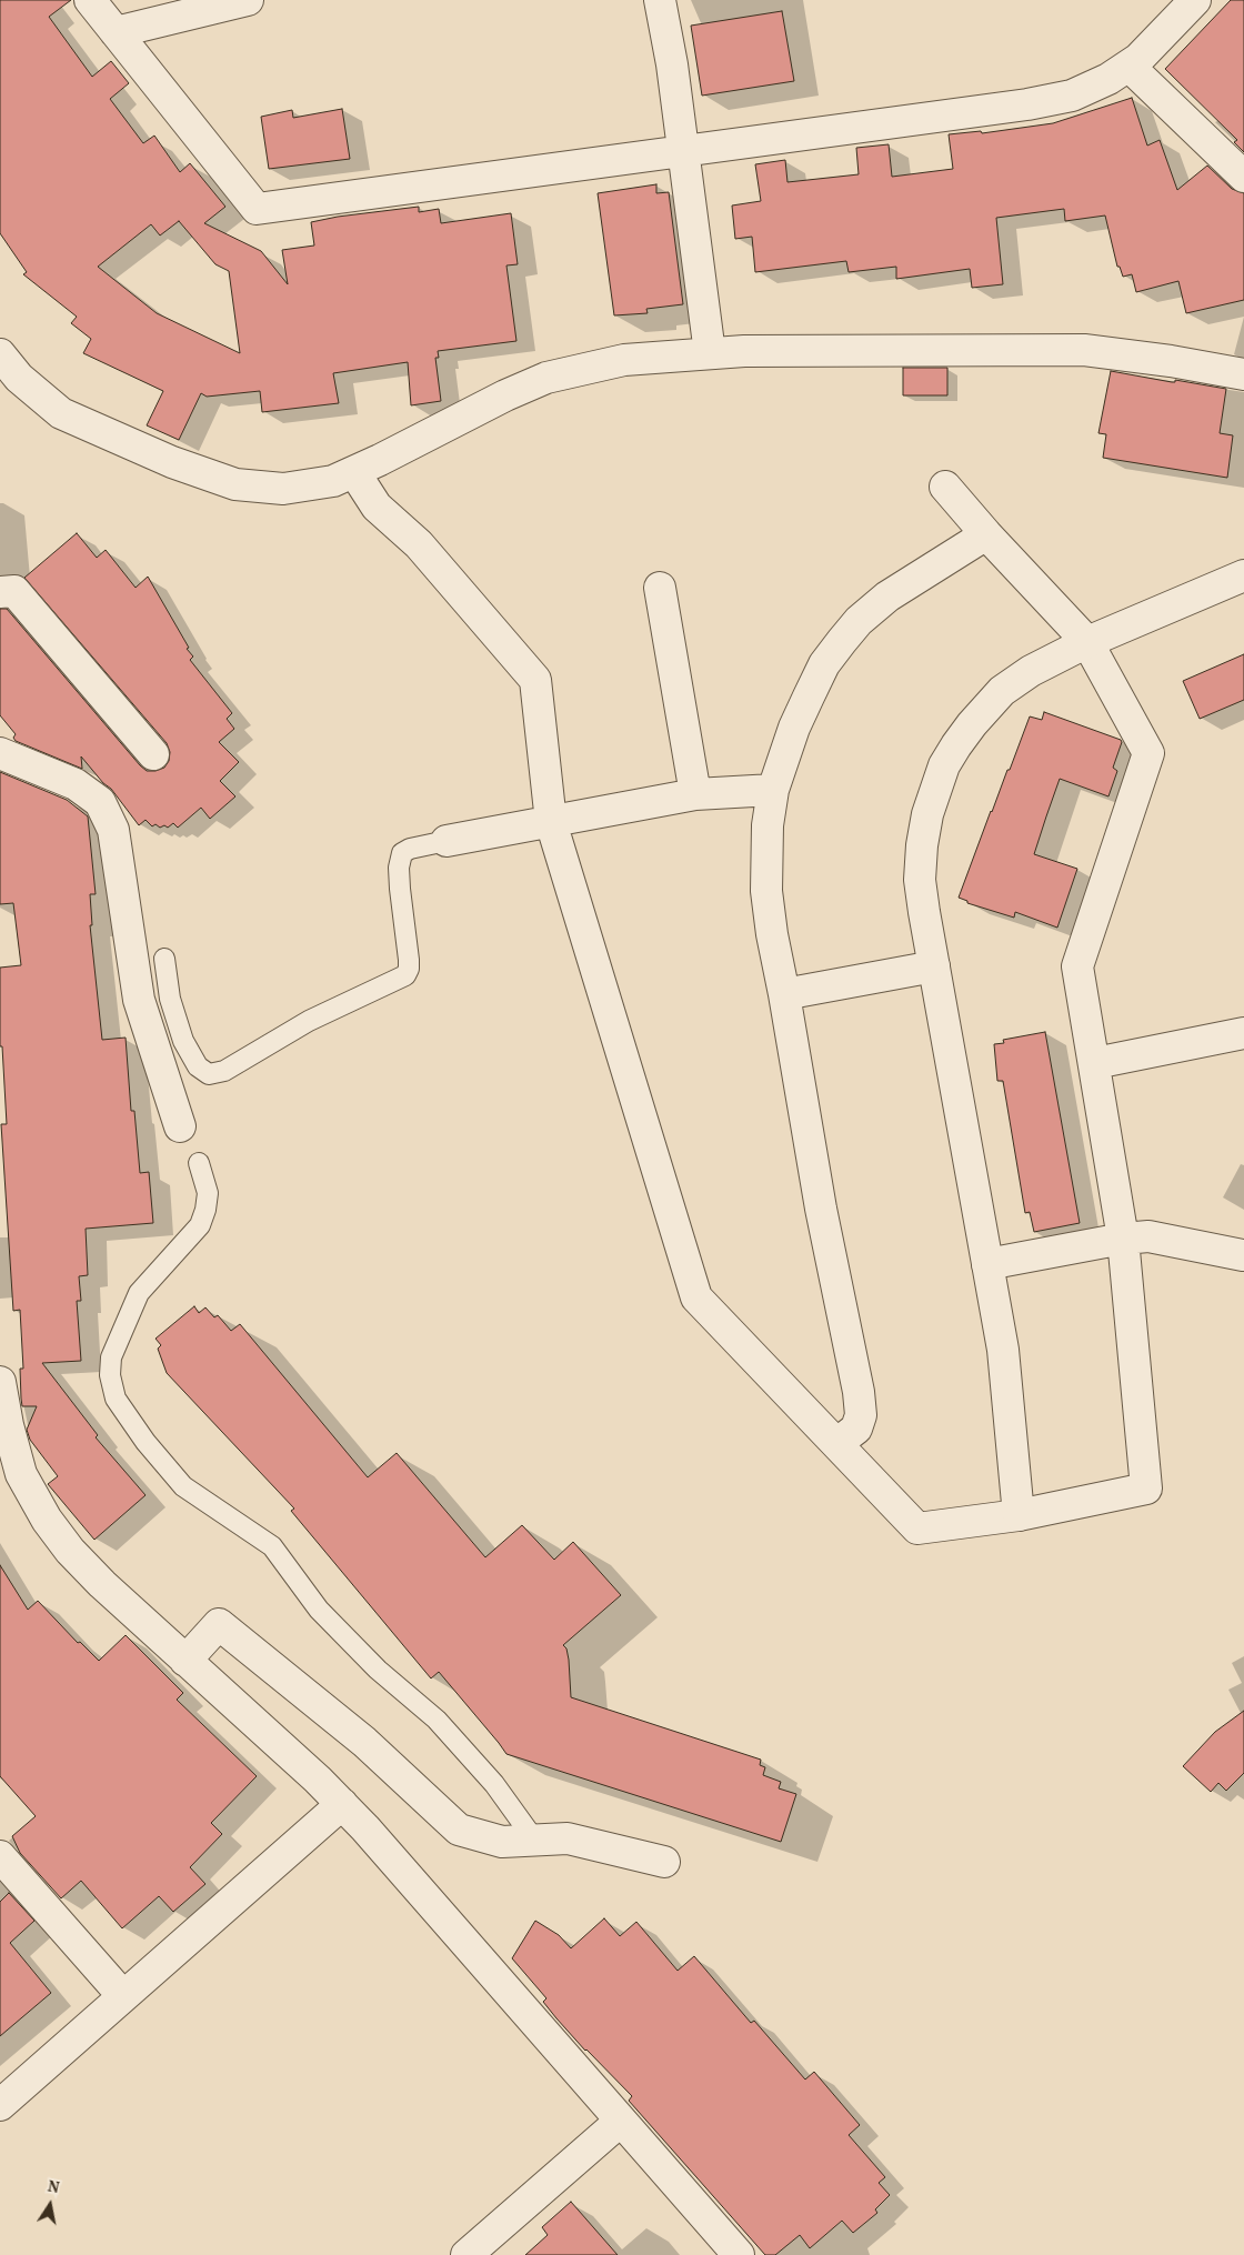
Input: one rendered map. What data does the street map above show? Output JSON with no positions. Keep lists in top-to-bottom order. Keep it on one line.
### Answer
{"north":"top"}
